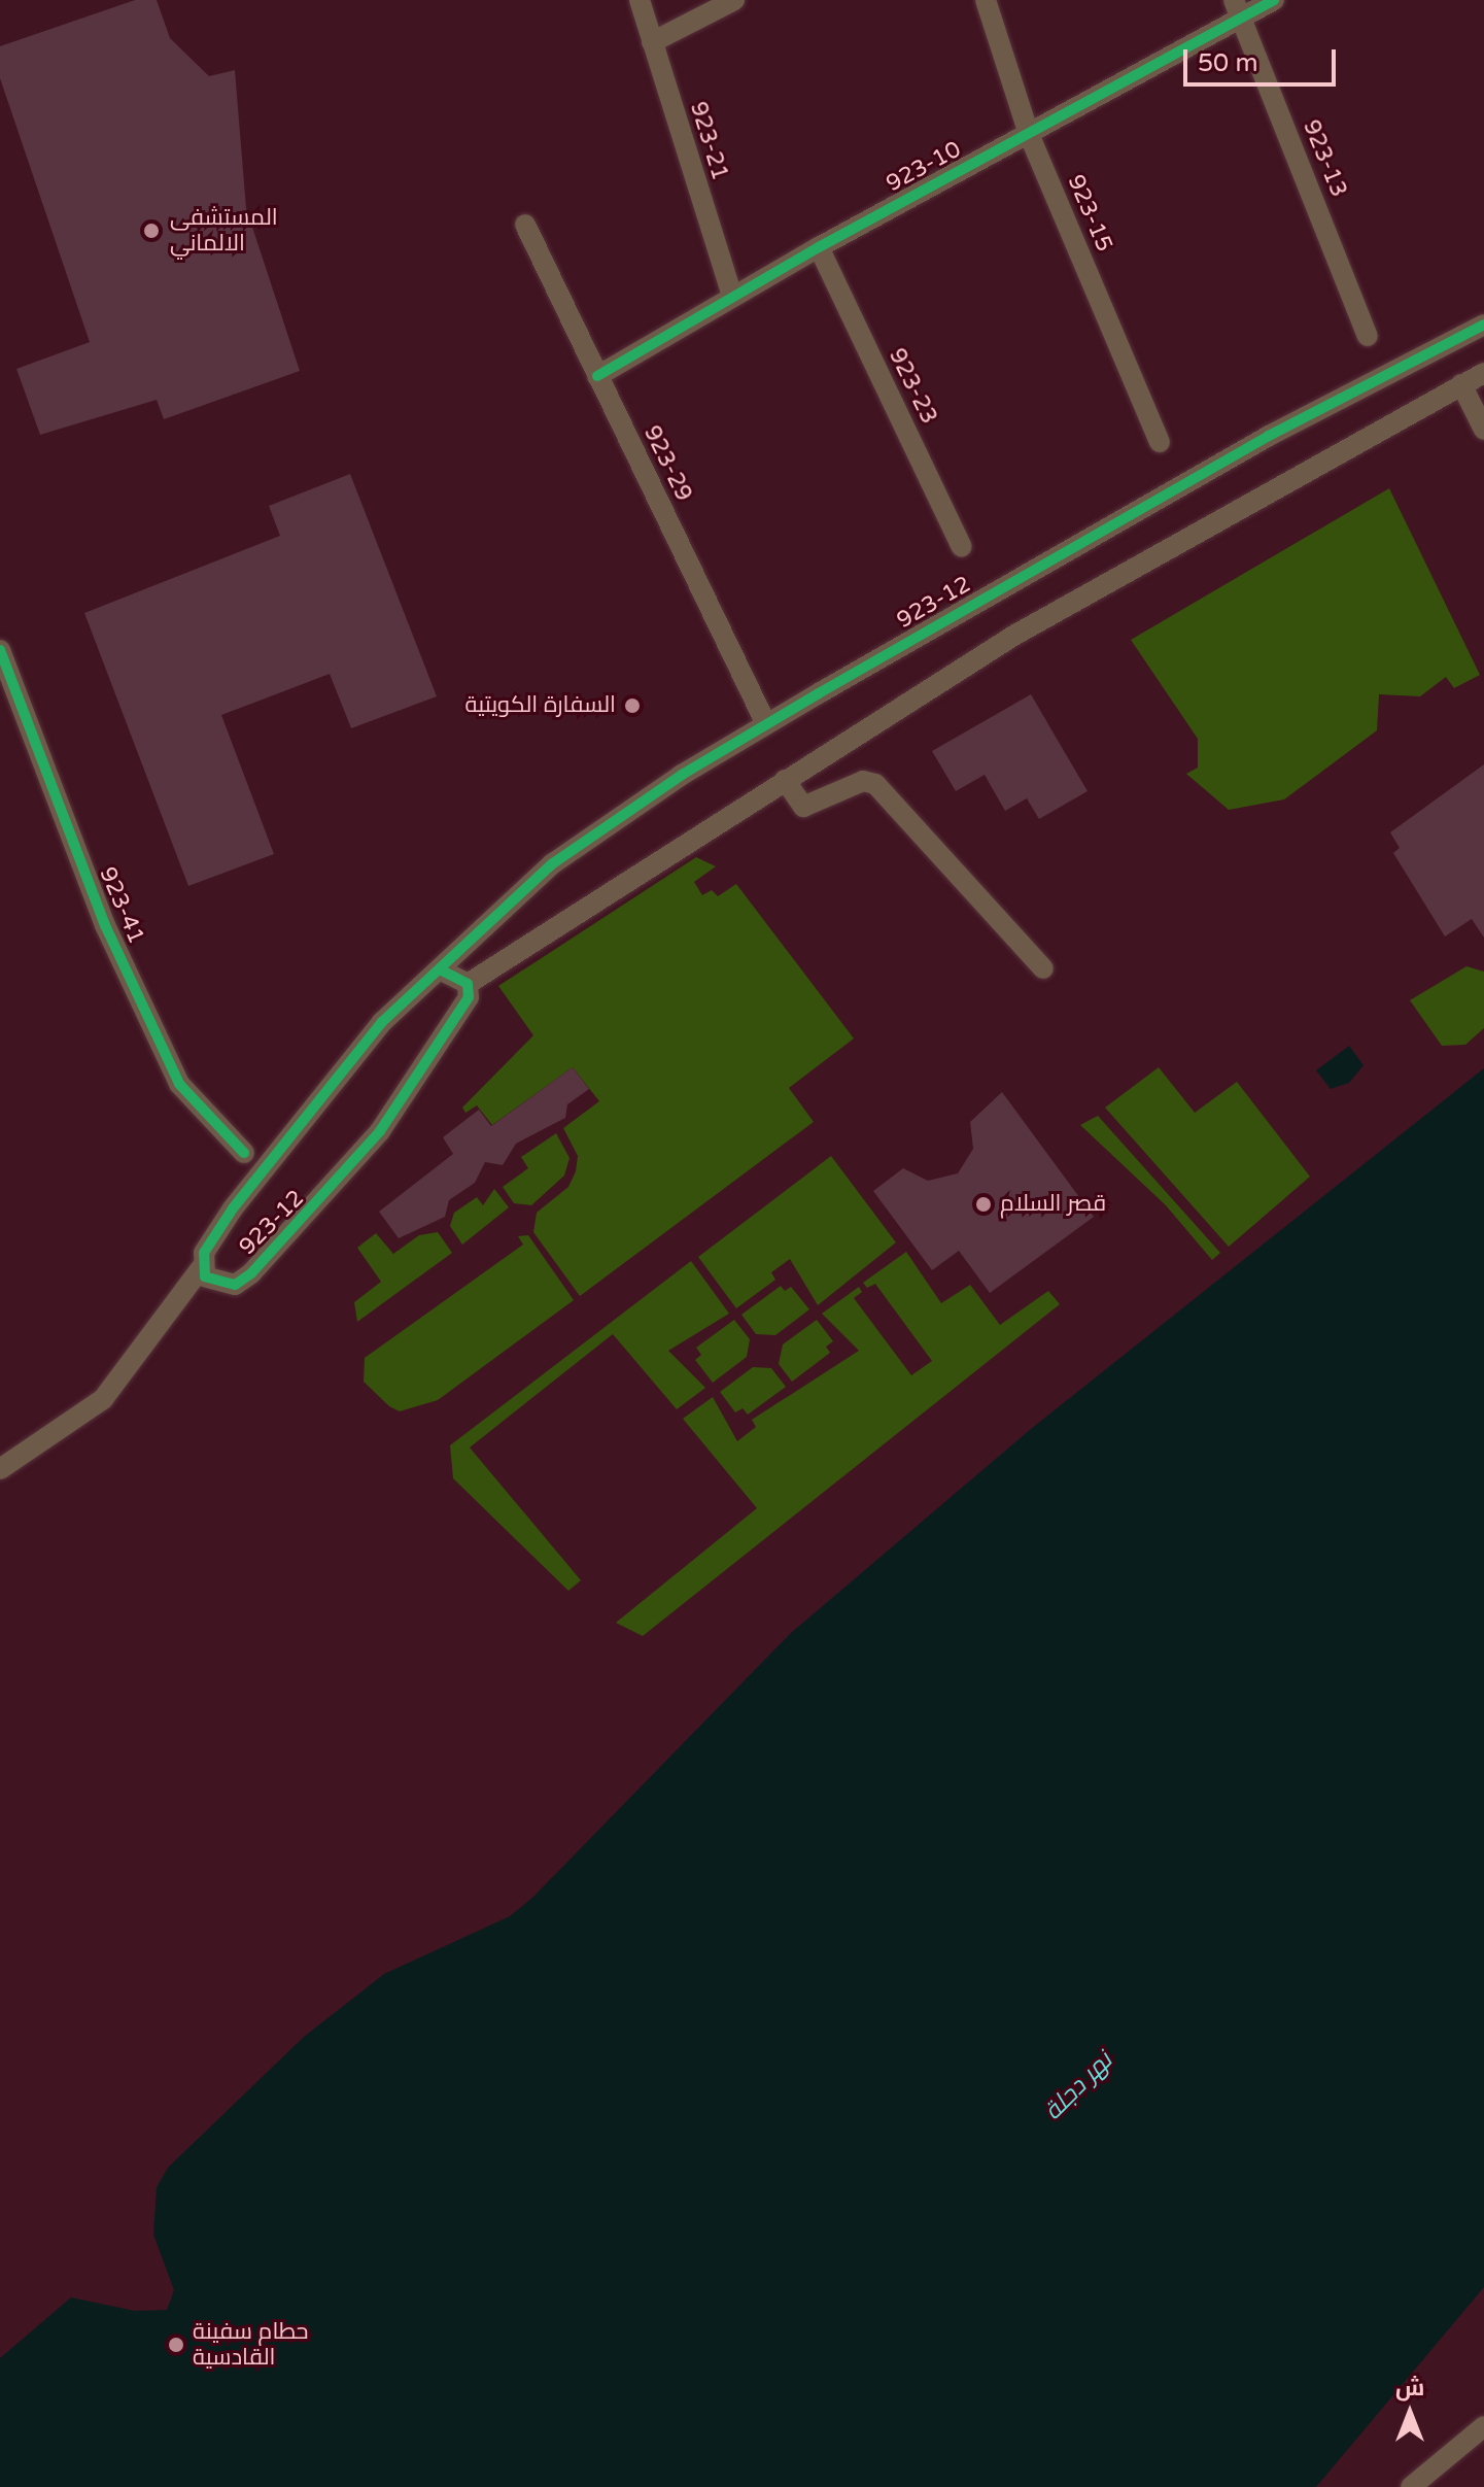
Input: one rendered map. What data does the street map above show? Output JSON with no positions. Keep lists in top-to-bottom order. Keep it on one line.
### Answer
{"streets":{"street":["923-21","923-13","923-10","923-15","923-23","923-29","923-12","923-41"]},"crossings":[["923-21","923-10"],["923-13","923-10"],["923-10","923-15"],["923-10","923-23"],["923-10","923-29"],["923-29","923-12"]],"water":["نهر دجلة"],"places":["المستشفى الالماني","السفارة الكويتية","قصر السلام","حطام سفينة القادسية"],"scale_bar":"50 m","north":"top"}
